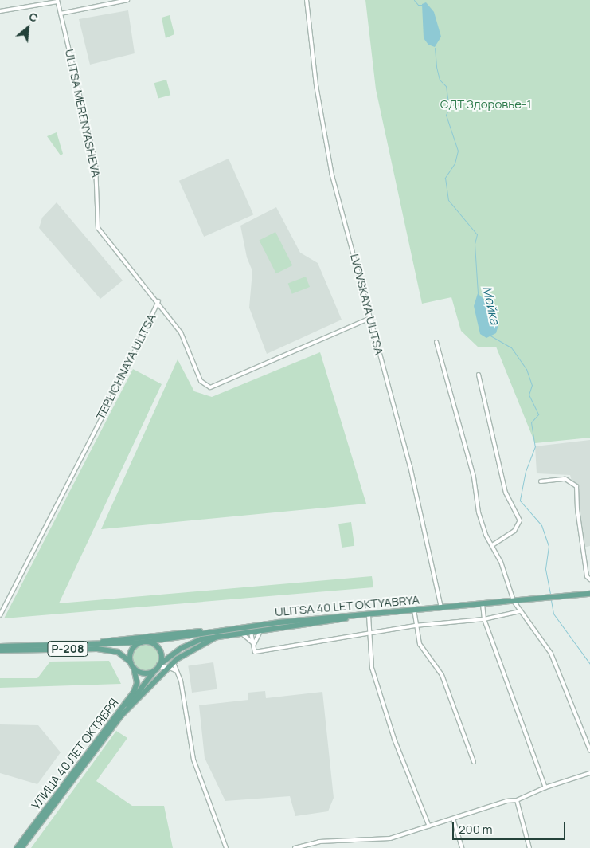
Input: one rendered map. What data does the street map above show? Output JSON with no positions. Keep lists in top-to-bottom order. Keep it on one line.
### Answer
{"streets":{"main road":["ULITSA 40 LET OKTYABRYA","Р-208","УЛИЦА 40 ЛЕТ ОКТЯБРЯ"],"street":["ULITSA MERENYASHEVA","LVOVSKAYA ULITSA","TEPLICHNAYA ULITSA"]},"crossings":[["ULITSA MERENYASHEVA","TEPLICHNAYA ULITSA"],["LVOVSKAYA ULITSA","TEPLICHNAYA ULITSA"],["LVOVSKAYA ULITSA","ULITSA 40 LET OKTYABRYA"],["ULITSA 40 LET OKTYABRYA","Р-208"],["ULITSA 40 LET OKTYABRYA","УЛИЦА 40 ЛЕТ ОКТЯБРЯ"],["Р-208","УЛИЦА 40 ЛЕТ ОКТЯБРЯ"]],"water":["Мойка"],"parks":["СДТ Здоровье-1"],"scale_bar":"200 m","north":"top right"}
